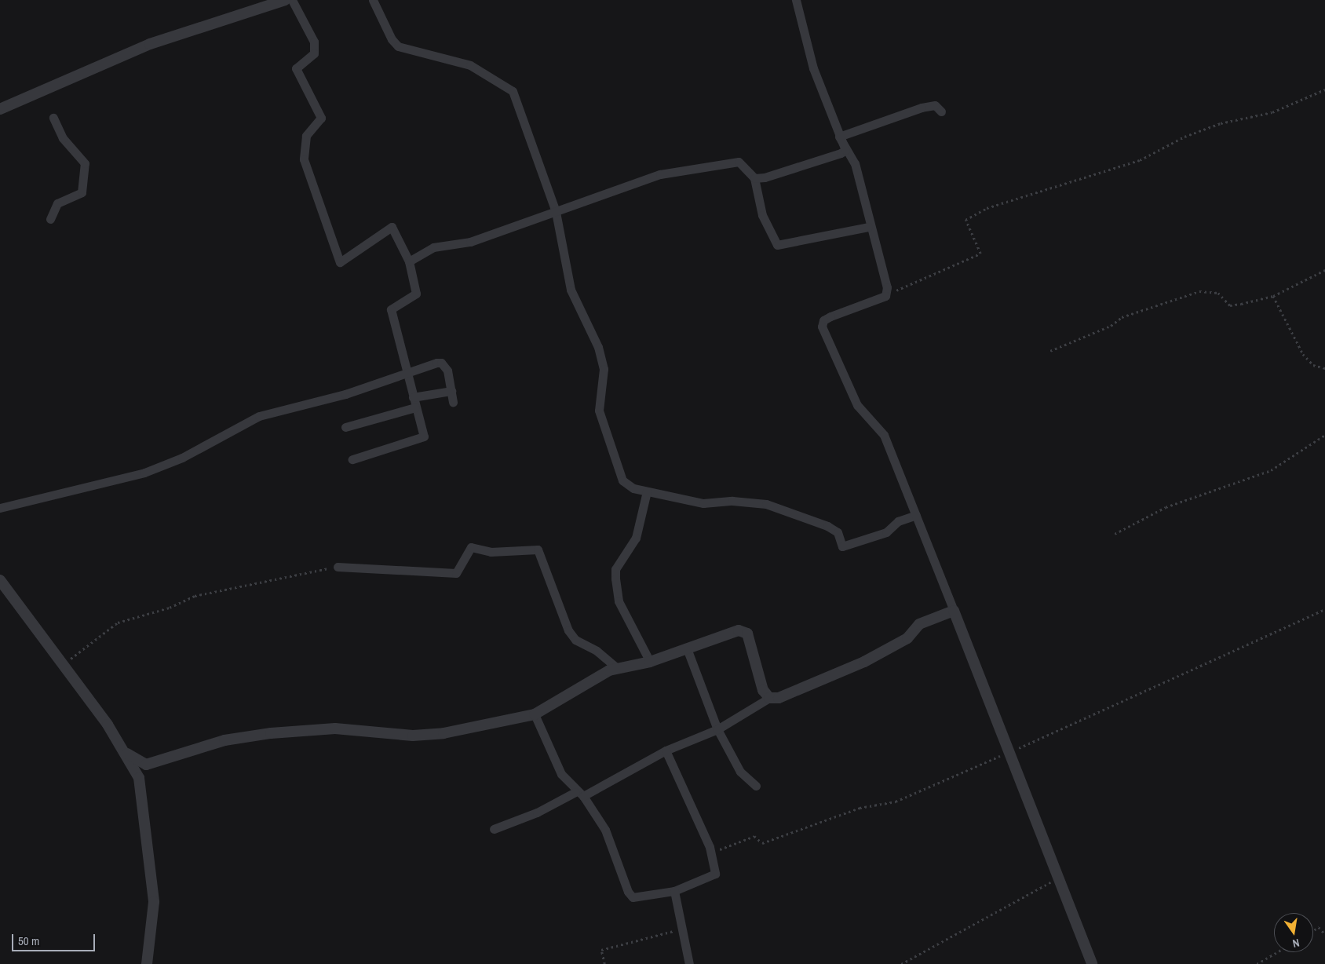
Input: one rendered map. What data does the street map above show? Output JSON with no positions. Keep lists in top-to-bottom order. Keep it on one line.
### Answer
{"scale_bar":"50 m","north":"bottom"}
